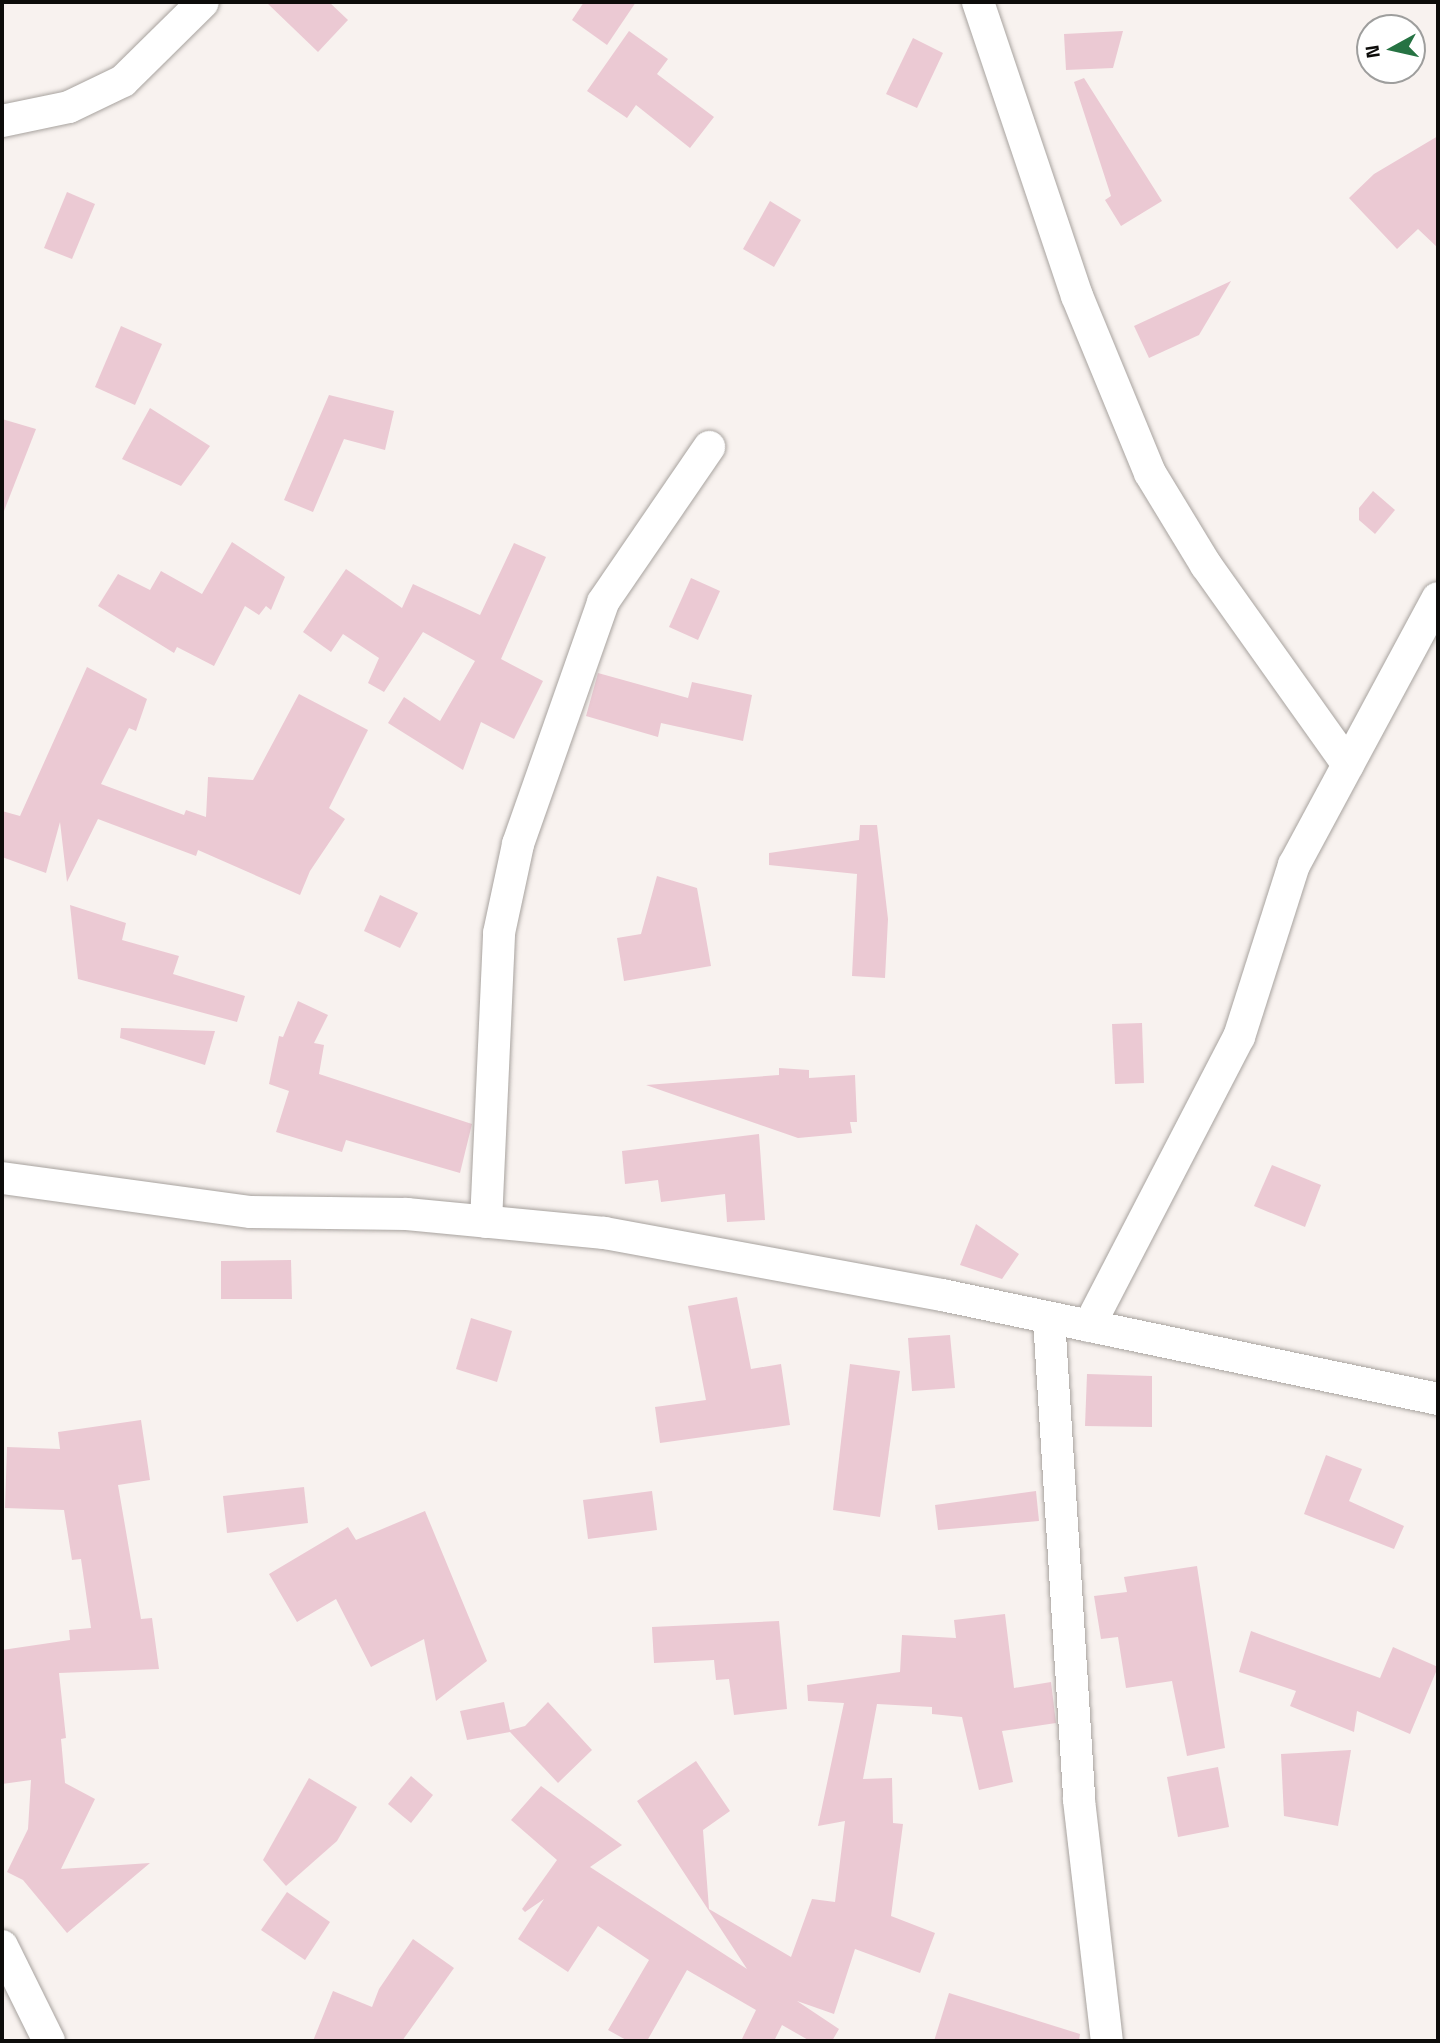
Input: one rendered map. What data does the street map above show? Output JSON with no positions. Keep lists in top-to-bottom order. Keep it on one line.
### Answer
{"north":"left"}
